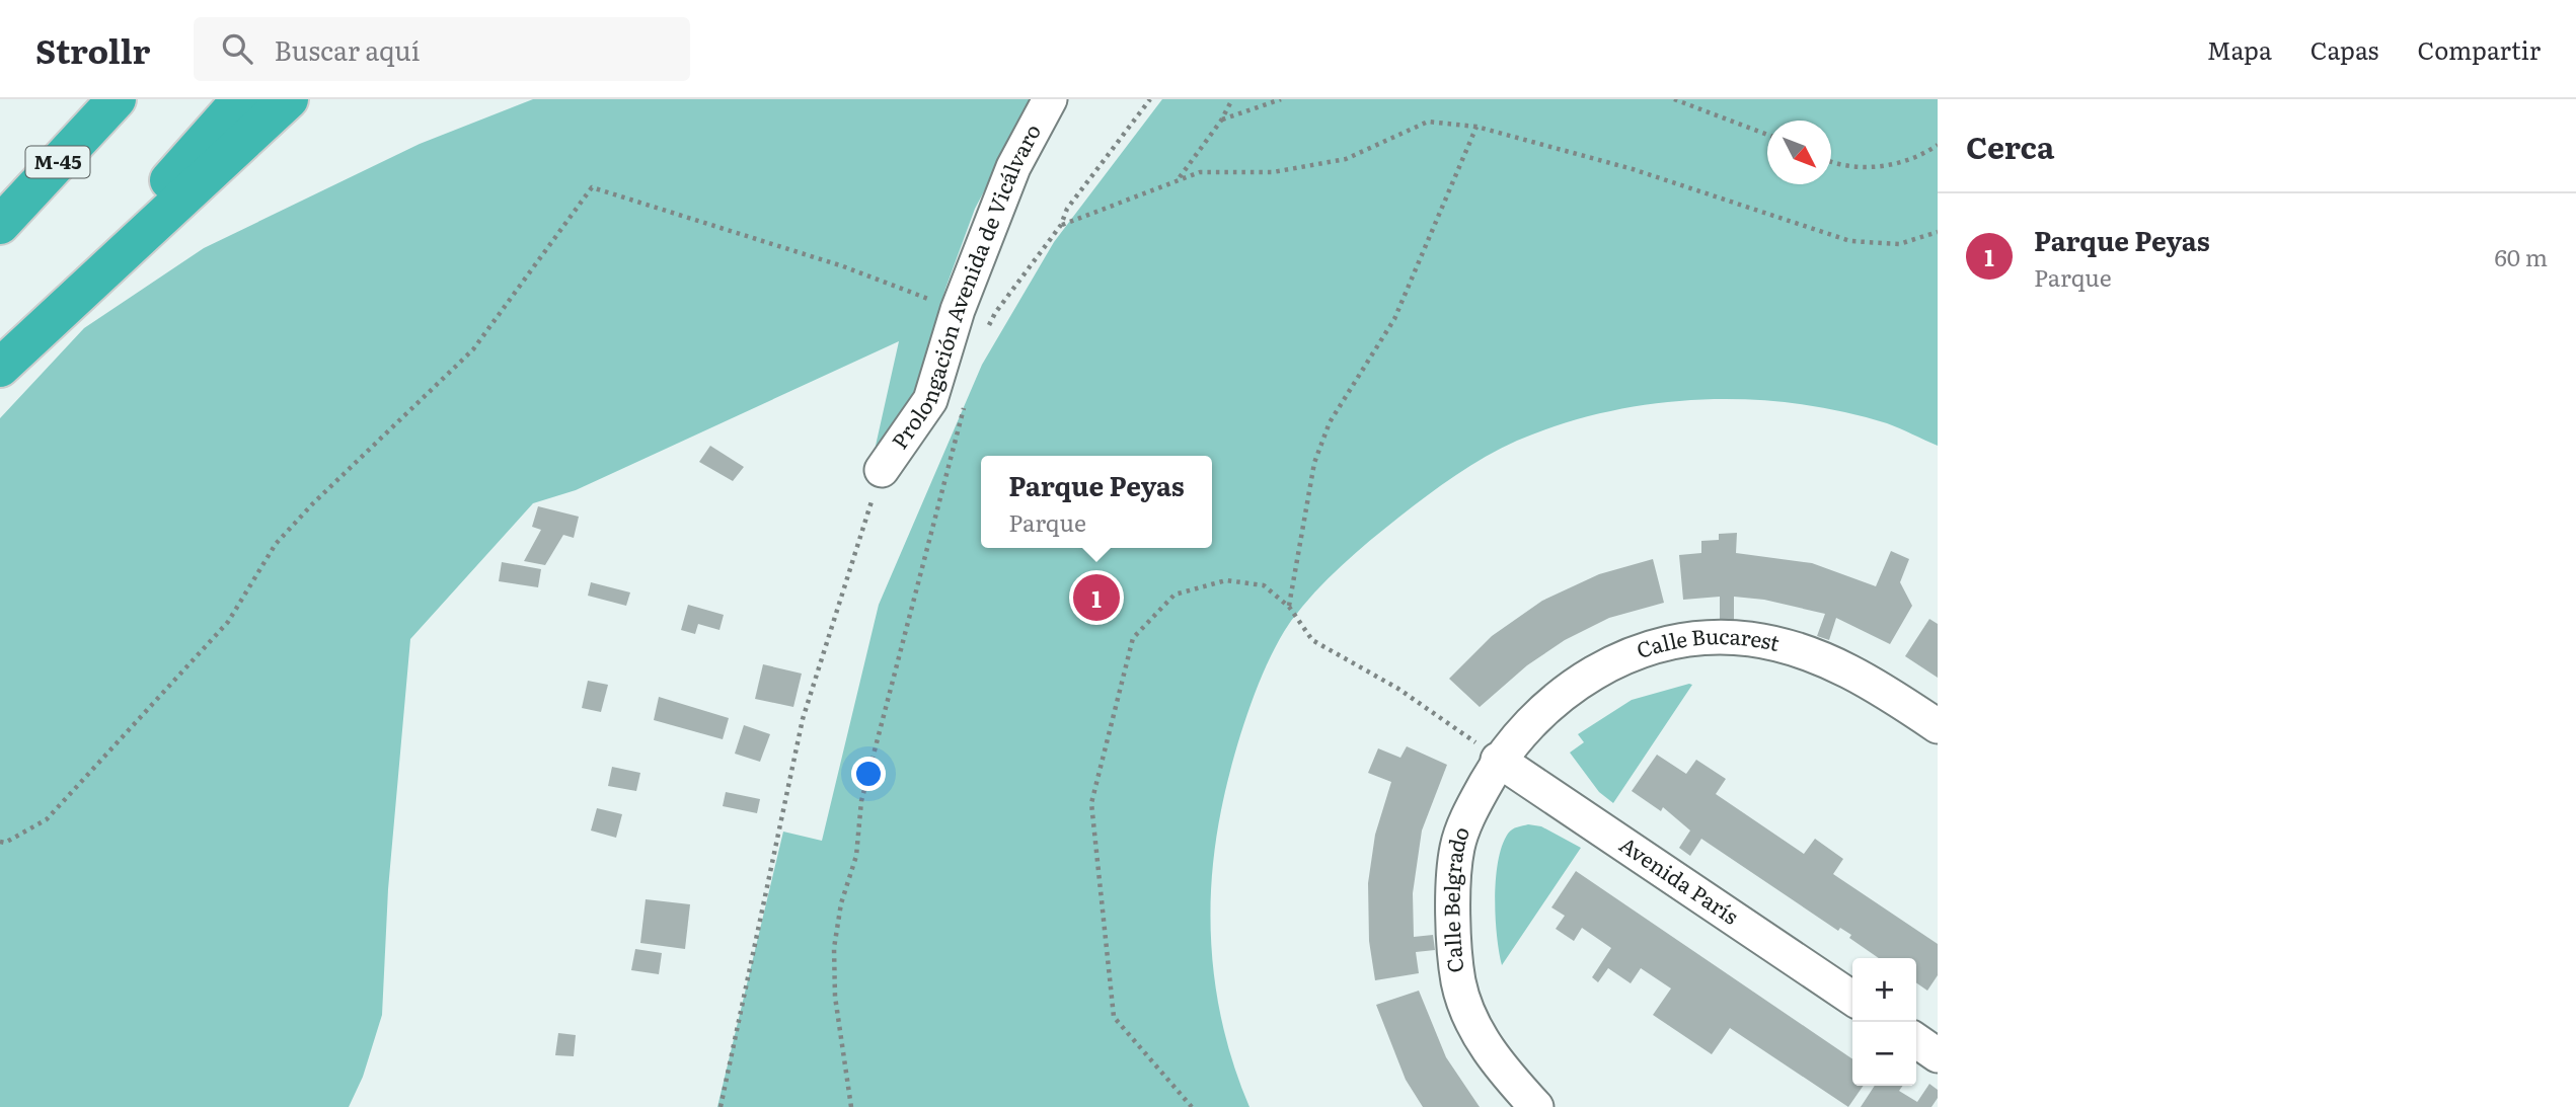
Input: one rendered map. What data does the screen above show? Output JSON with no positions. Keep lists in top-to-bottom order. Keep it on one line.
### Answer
{"streets":{"highway":["M-45"],"street":["Prolongación Avenida de Vicálvaro","Calle Bucarest","Avenida París","Calle Belgrado"]},"crossings":[["Calle Bucarest","Avenida París"],["Calle Bucarest","Calle Belgrado"],["Avenida París","Calle Belgrado"]],"north":"bottom right","page":{"header":"Strollr","search":"Buscar aquí","nav":["Mapa","Capas","Compartir"],"heading":"Cerca","list":[{"mark":"1","name":"Parque Peyas","note":"Parque","value":"60 m"}],"popup":["Parque Peyas","Parque"],"pins":"1","map_buttons":["+","−"]}}
